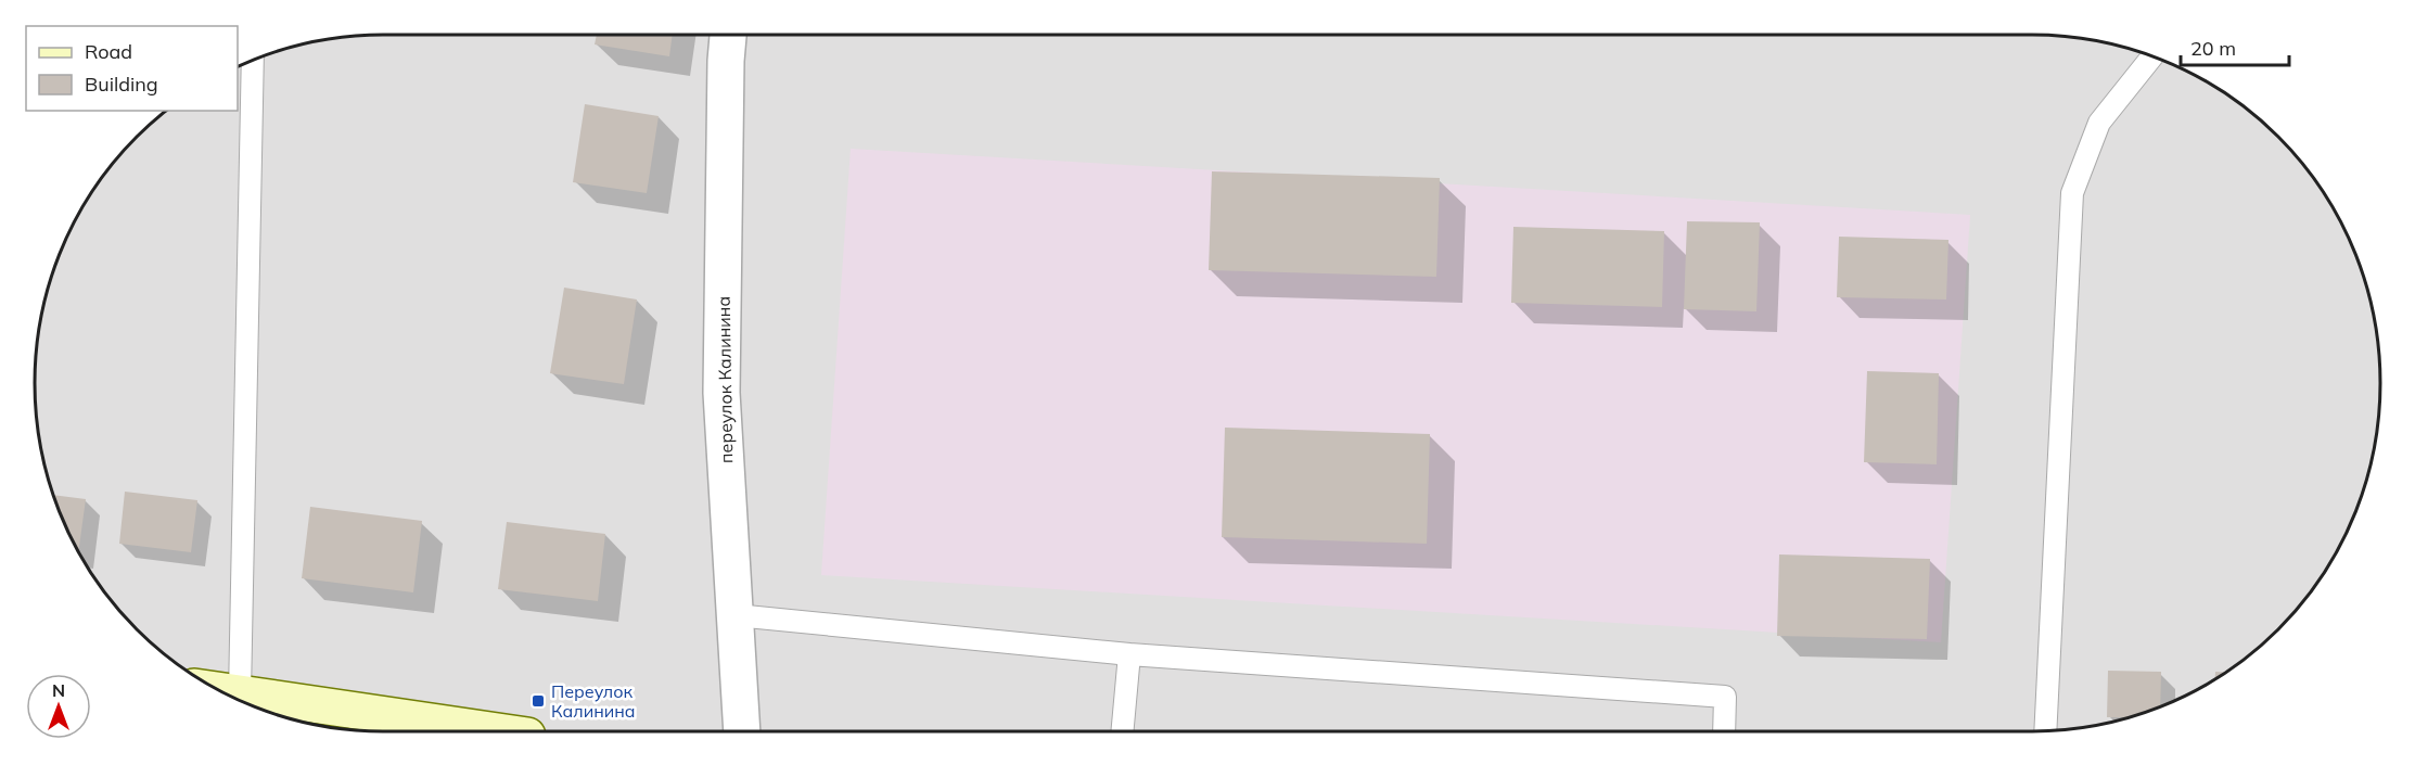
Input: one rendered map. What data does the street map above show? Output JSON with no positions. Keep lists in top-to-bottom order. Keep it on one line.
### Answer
{"streets":{"street":["переулок Калинина"]},"places":{"transit":["Переулок Калинина"]},"legend":["Road","Building"],"scale_bar":"20 m","north":"top"}
